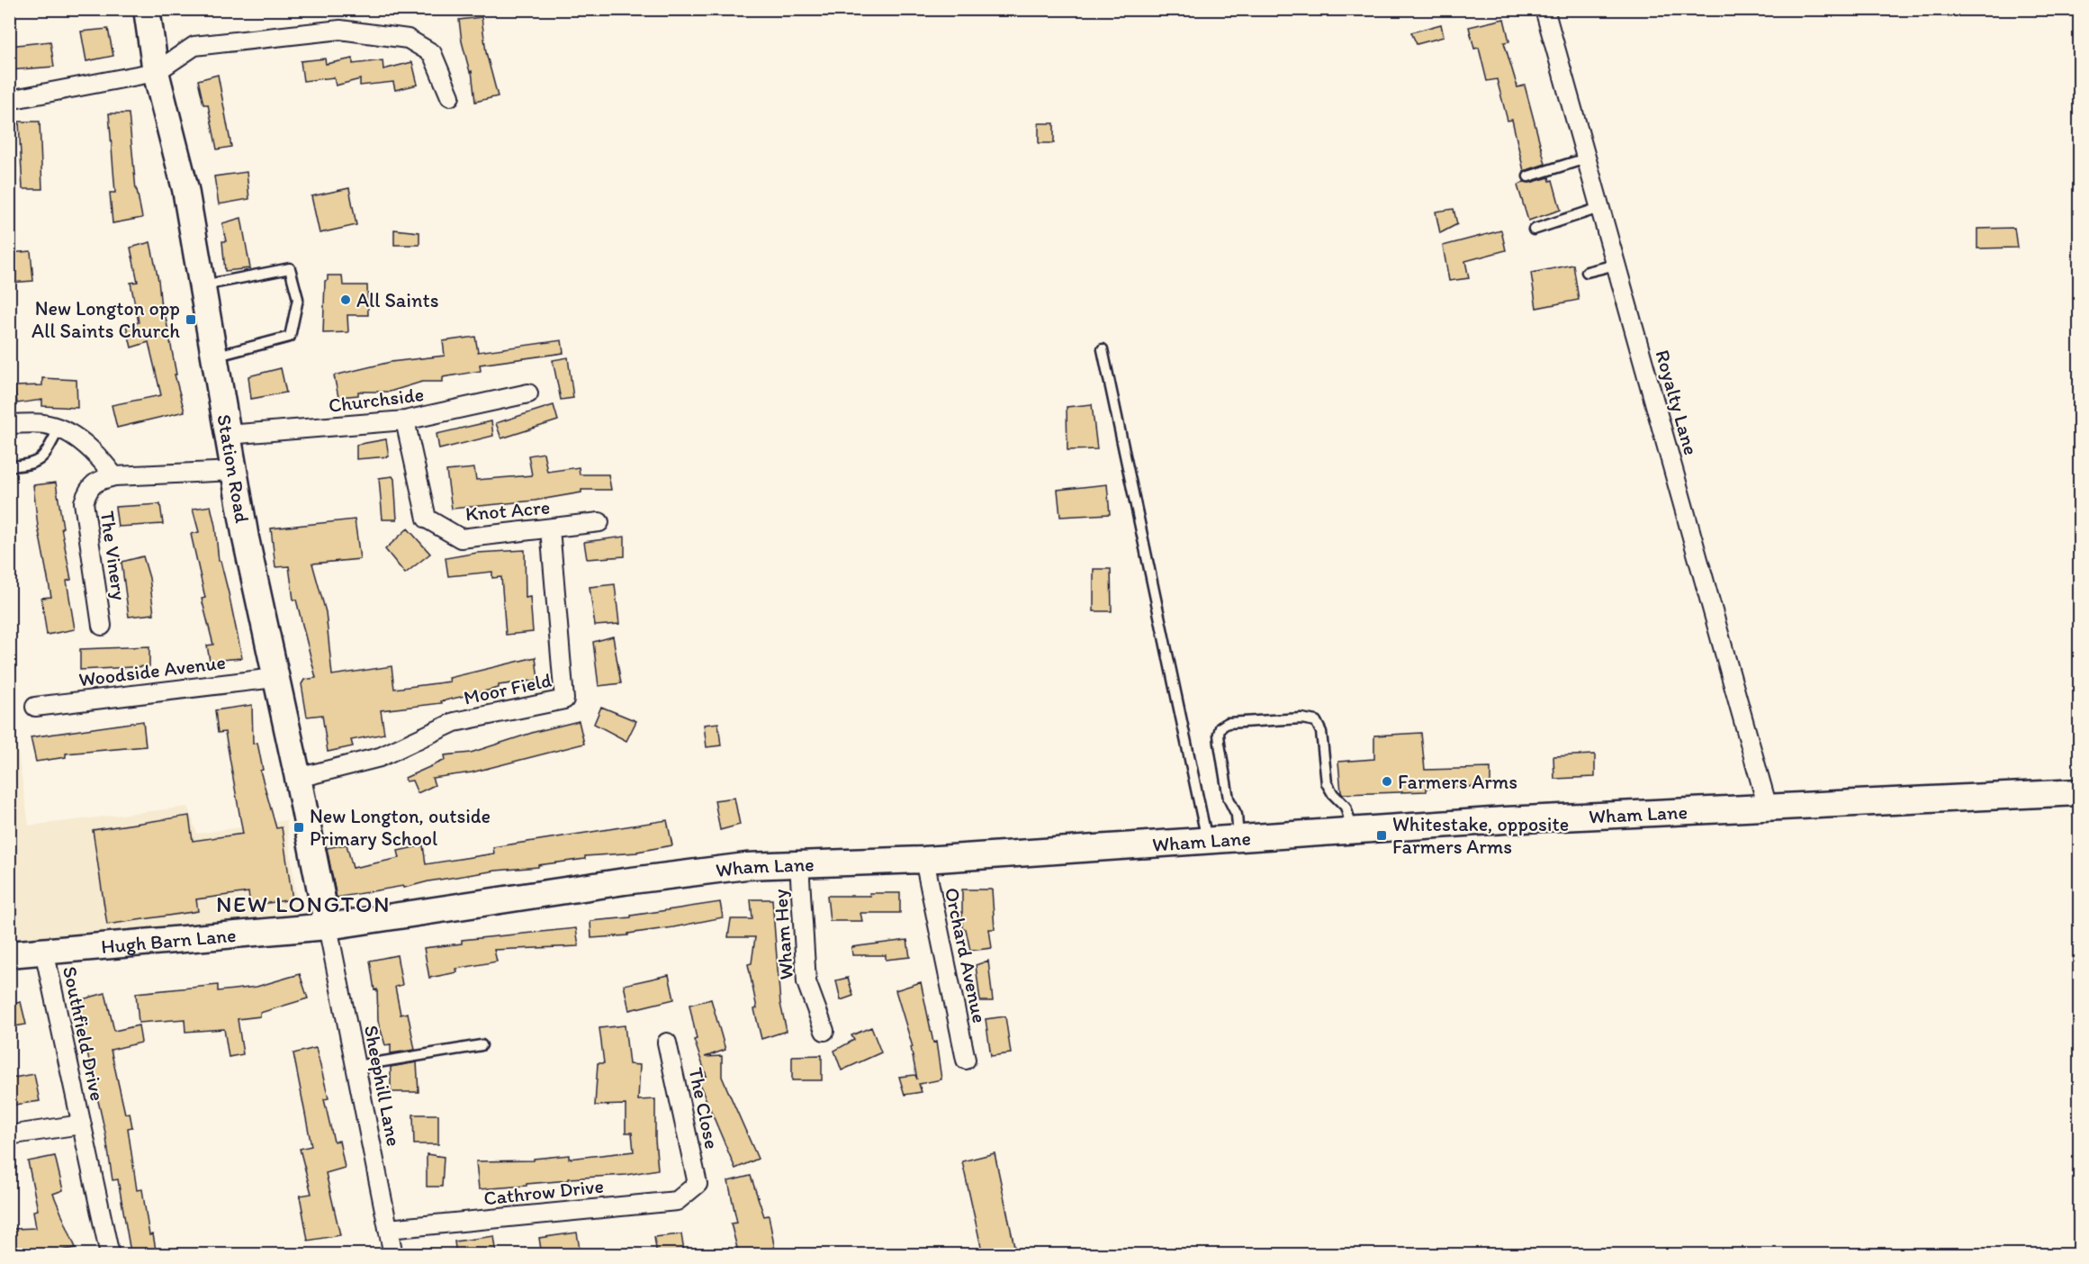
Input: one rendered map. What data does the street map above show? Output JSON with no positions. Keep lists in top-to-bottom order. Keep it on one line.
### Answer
{"streets":{"street":["Churchside","Royalty Lane","Station Road","Knot Acre","The Vinery","Woodside Avenue","Moor Field","Wham Lane","Wham Hey","Hugh Barn Lane","Orchard Avenue","Southfield Drive","Sheephill Lane","The Close","Cathrow Drive"]},"crossings":[["Churchside","Station Road"],["Churchside","Knot Acre"],["Royalty Lane","Wham Lane"],["Station Road","The Vinery"],["Station Road","Woodside Avenue"],["Station Road","Moor Field"],["Station Road","Wham Lane"],["Station Road","Hugh Barn Lane"],["Station Road","Sheephill Lane"],["Knot Acre","Moor Field"],["Wham Lane","Wham Hey"],["Wham Lane","Hugh Barn Lane"],["Wham Lane","Orchard Avenue"],["Wham Lane","Sheephill Lane"],["Hugh Barn Lane","Southfield Drive"],["Hugh Barn Lane","Sheephill Lane"],["Sheephill Lane","Cathrow Drive"],["The Close","Cathrow Drive"]],"districts":["NEW LONGTON"],"places":{"other":["All Saints","Farmers Arms"],"transit":["New Longton opp All Saints Church","New Longton, outside Primary School","Whitestake, opposite Farmers Arms"]}}
